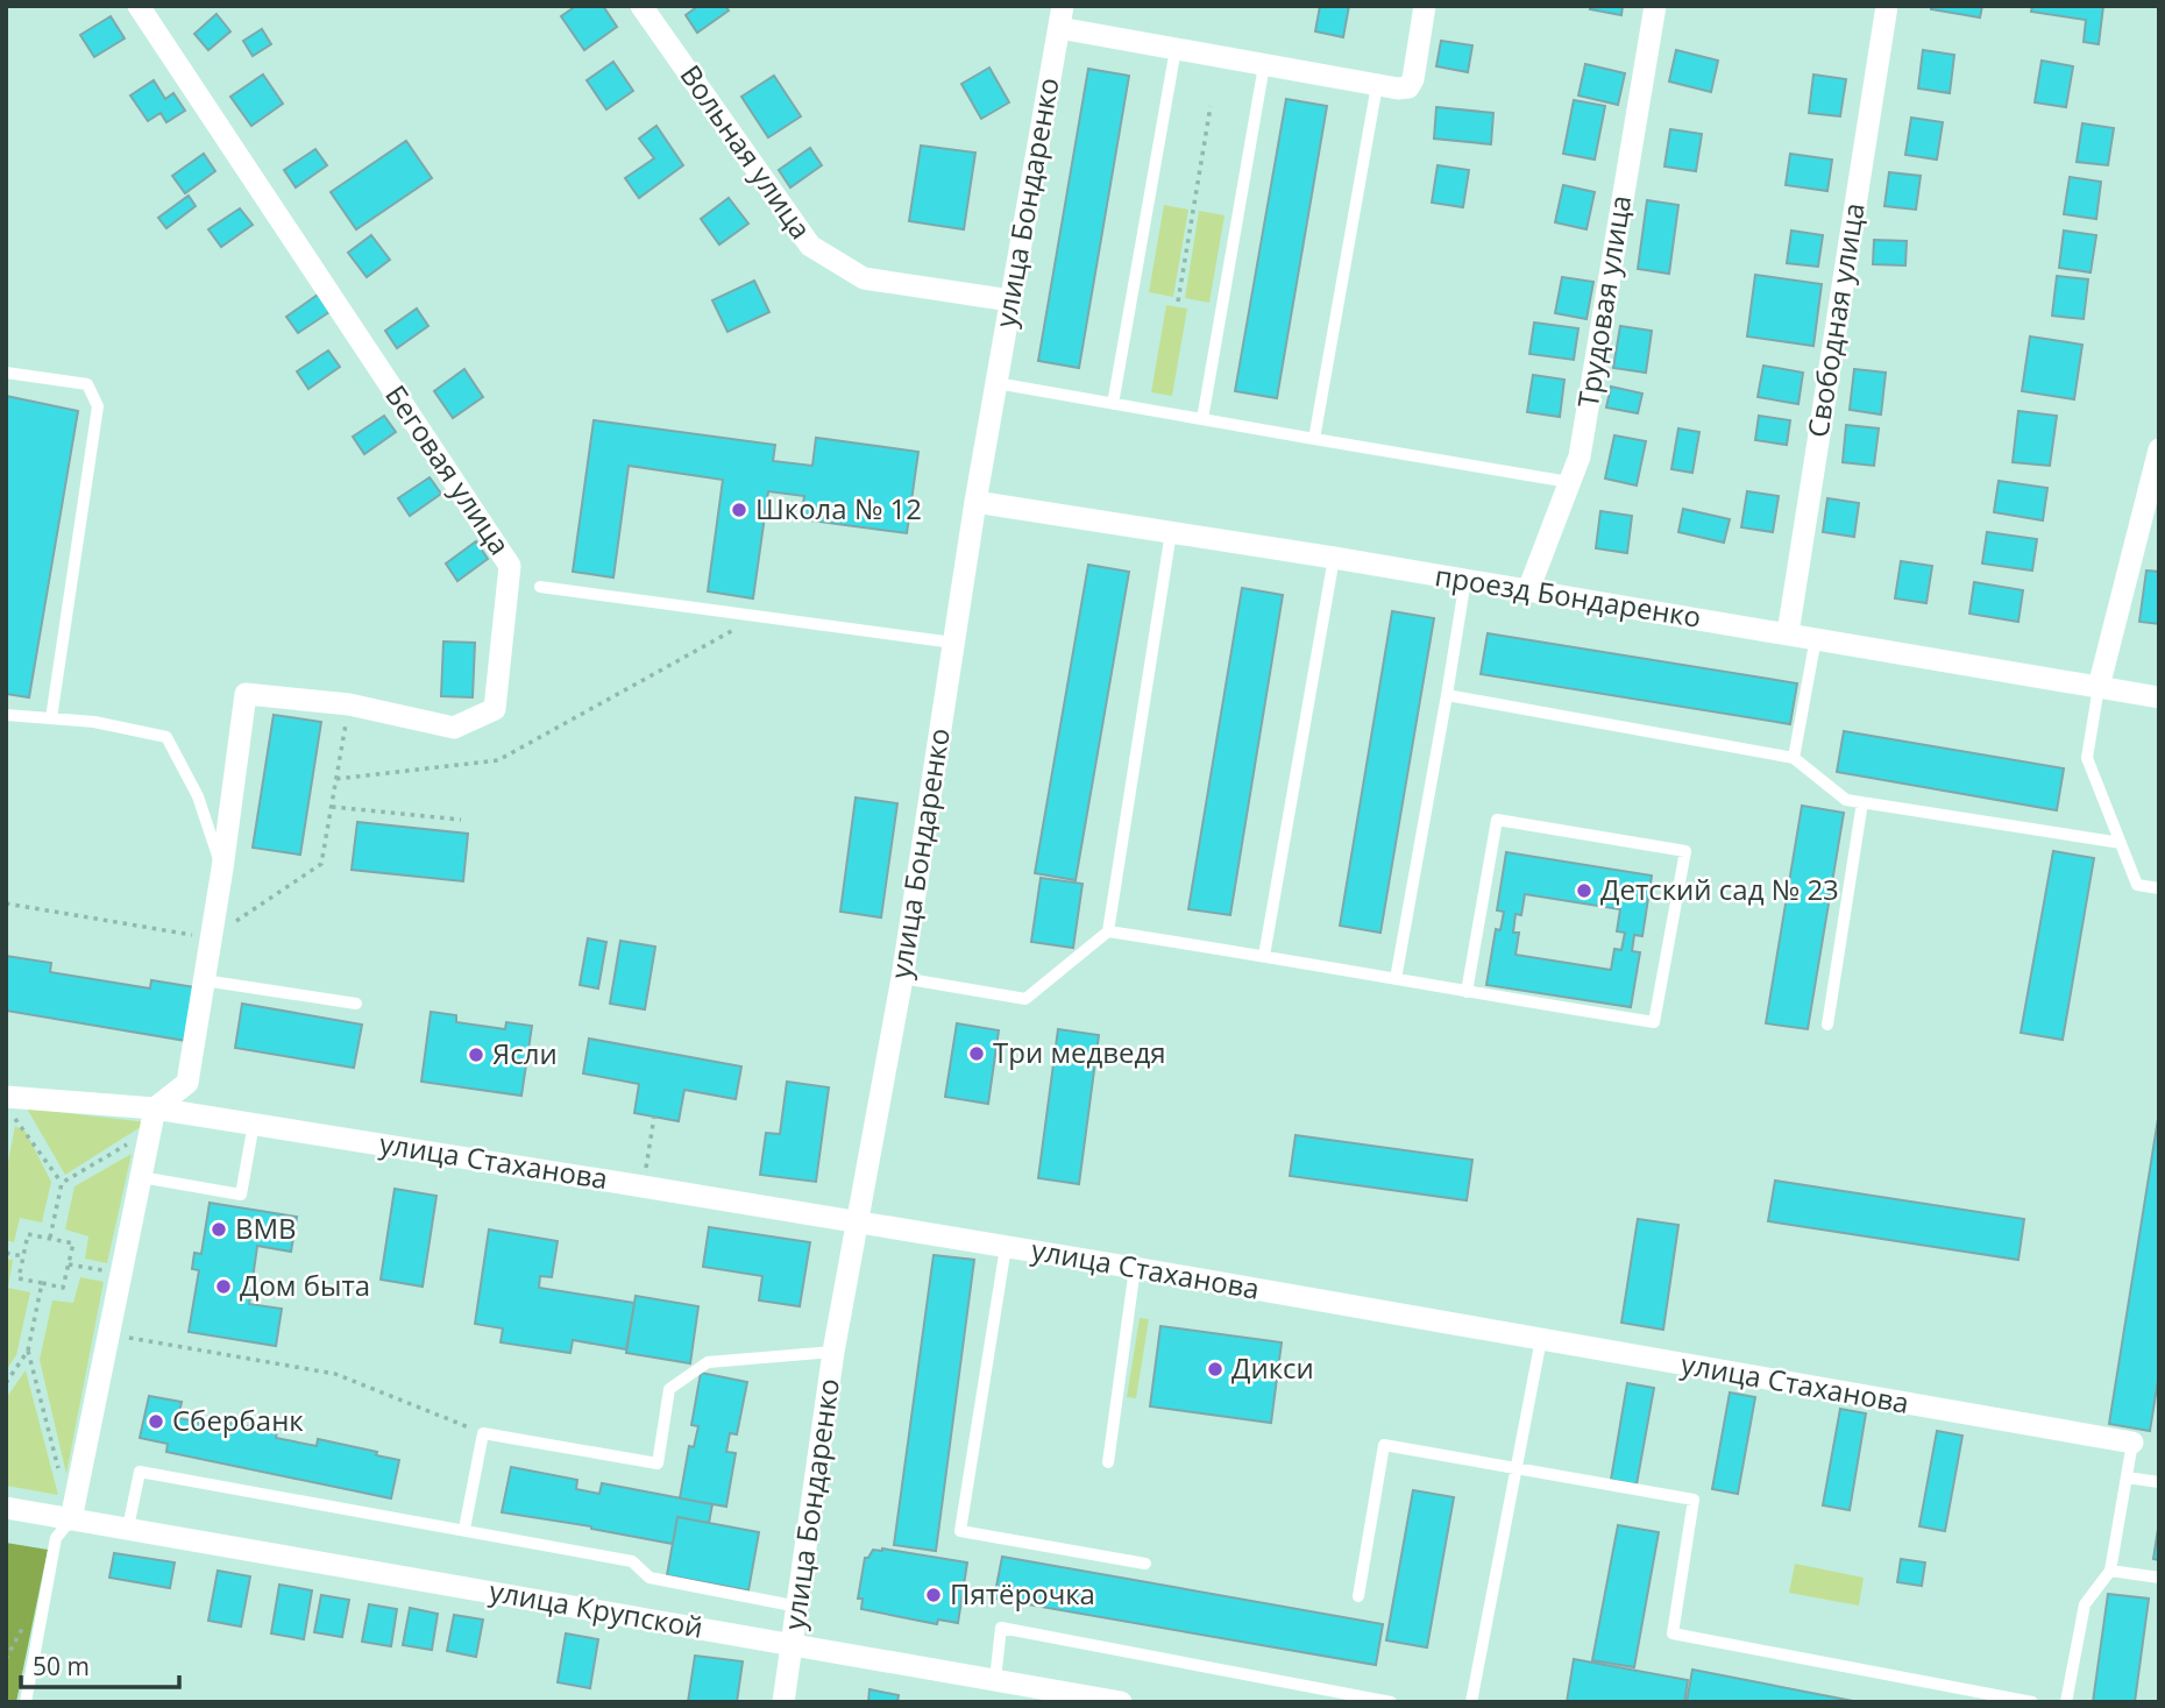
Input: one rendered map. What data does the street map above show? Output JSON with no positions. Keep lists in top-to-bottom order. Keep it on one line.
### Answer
{"streets":{"street":["Вольная улица","улица Бондаренко","Трудовая улица","Свободная улица","Беговая улица","проезд Бондаренко","улица Стаханова","улица Крупской"]},"crossings":[["Вольная улица","улица Бондаренко"],["улица Бондаренко","проезд Бондаренко"],["улица Бондаренко","улица Стаханова"],["улица Бондаренко","улица Крупской"],["Трудовая улица","проезд Бондаренко"],["Свободная улица","проезд Бондаренко"],["Беговая улица","улица Стаханова"]],"places":["Школа № 12","Детский сад № 23","Три медведя","Ясли","ВМВ","Дом быта","Дикси","Сбербанк","Пятёрочка"],"scale_bar":"50 m"}
